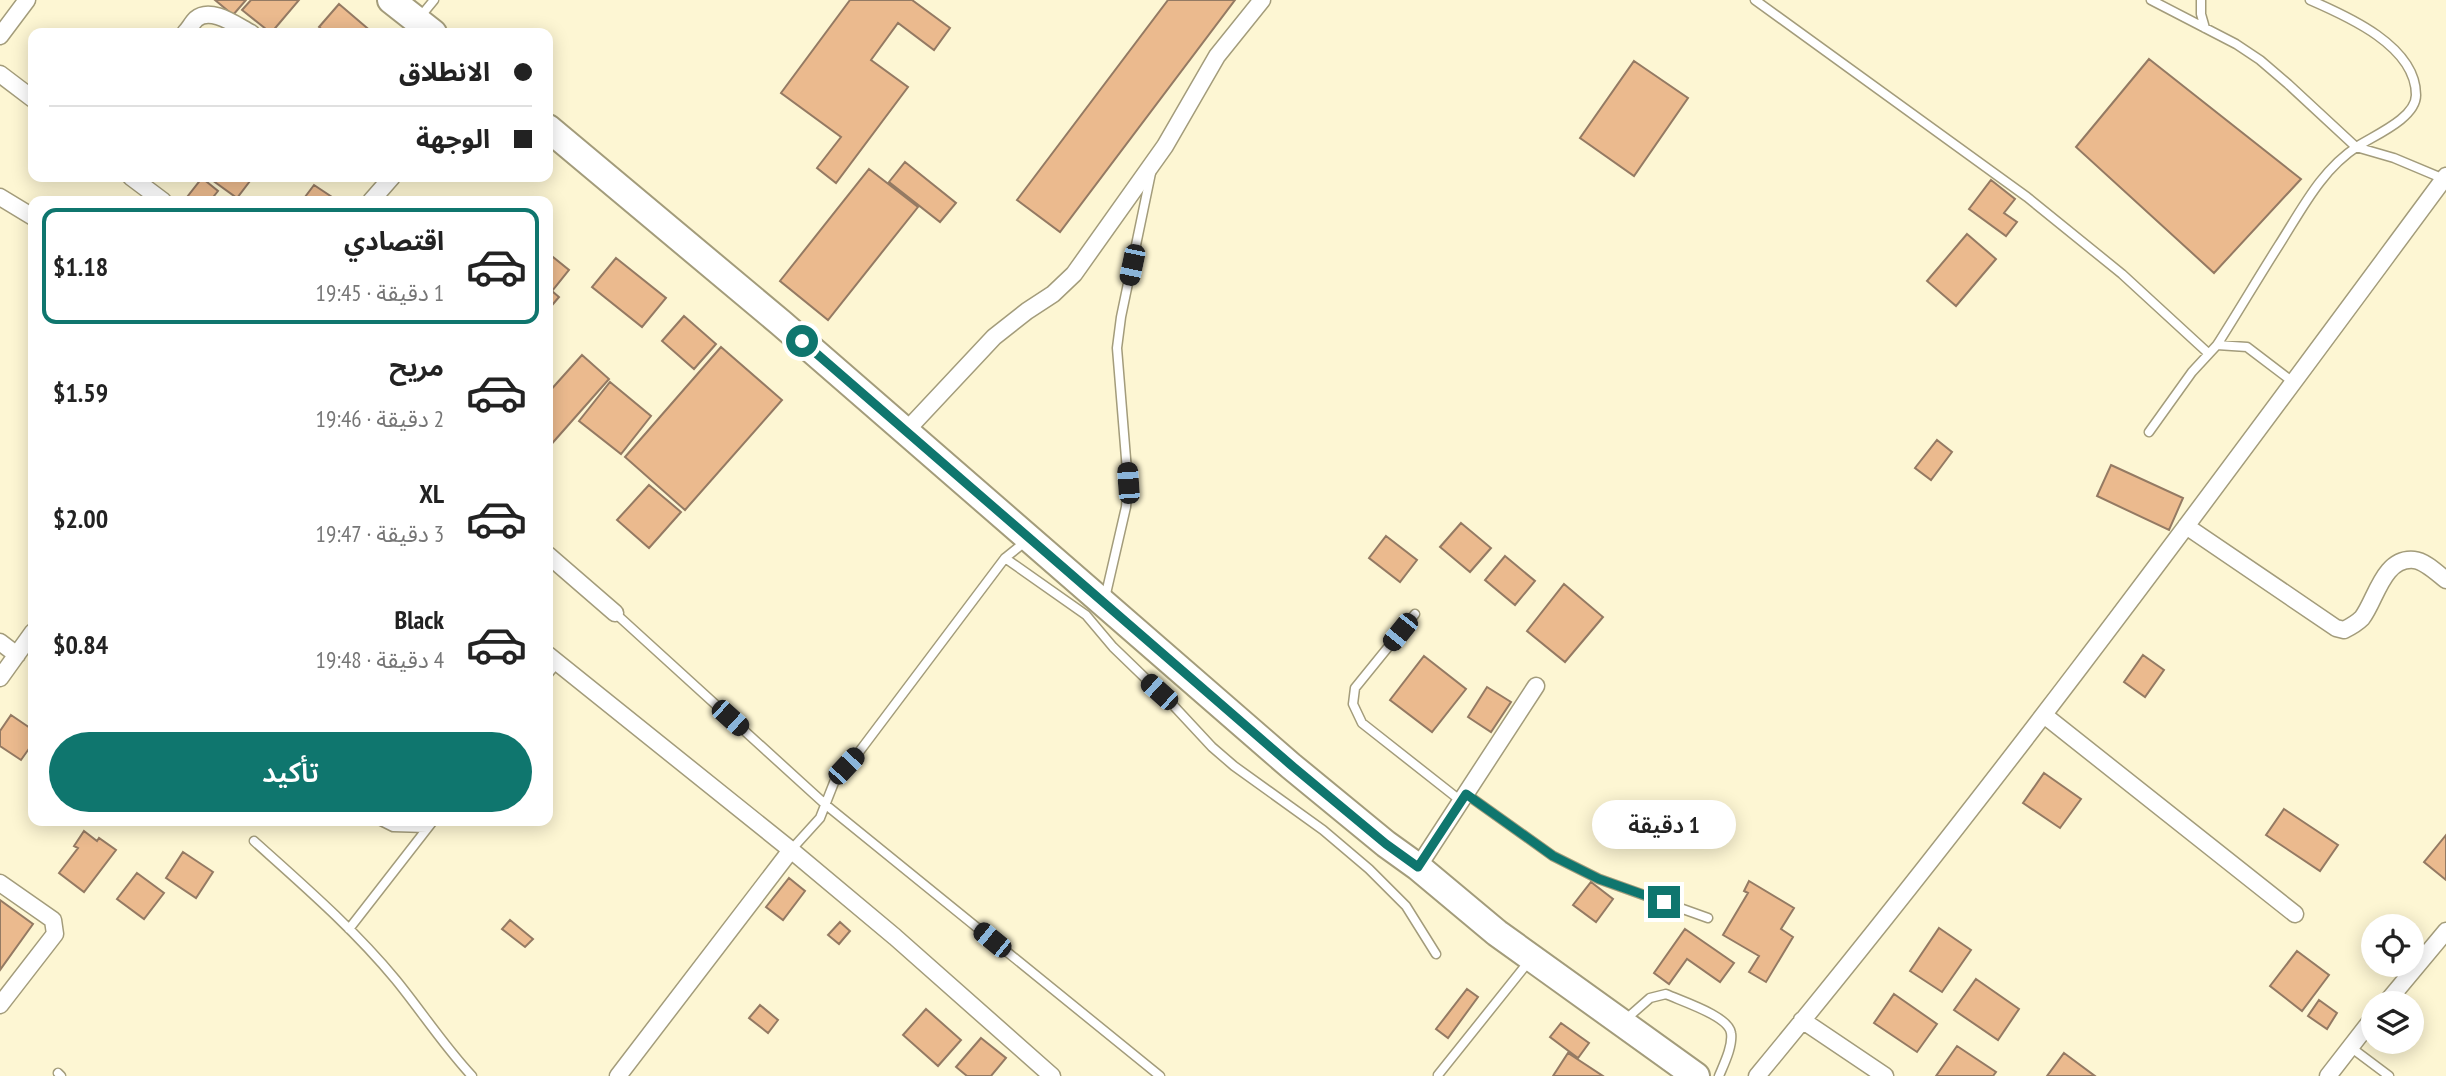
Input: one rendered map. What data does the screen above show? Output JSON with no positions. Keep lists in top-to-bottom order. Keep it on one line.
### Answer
{"page":{"banner":["الانطلاق","الوجهة"],"list":[{"name":"اقتصادي","note":"1 دقيقة · 19:45","value":"$1.18"},{"name":"مريح","note":"2 دقيقة · 19:46","value":"$1.59"},{"name":"XL","note":"3 دقيقة · 19:47","value":"$2.00"},{"name":"Black","note":"4 دقيقة · 19:48","value":"$0.84"}],"buttons":"تأكيد","bubble":"1 دقيقة"}}
